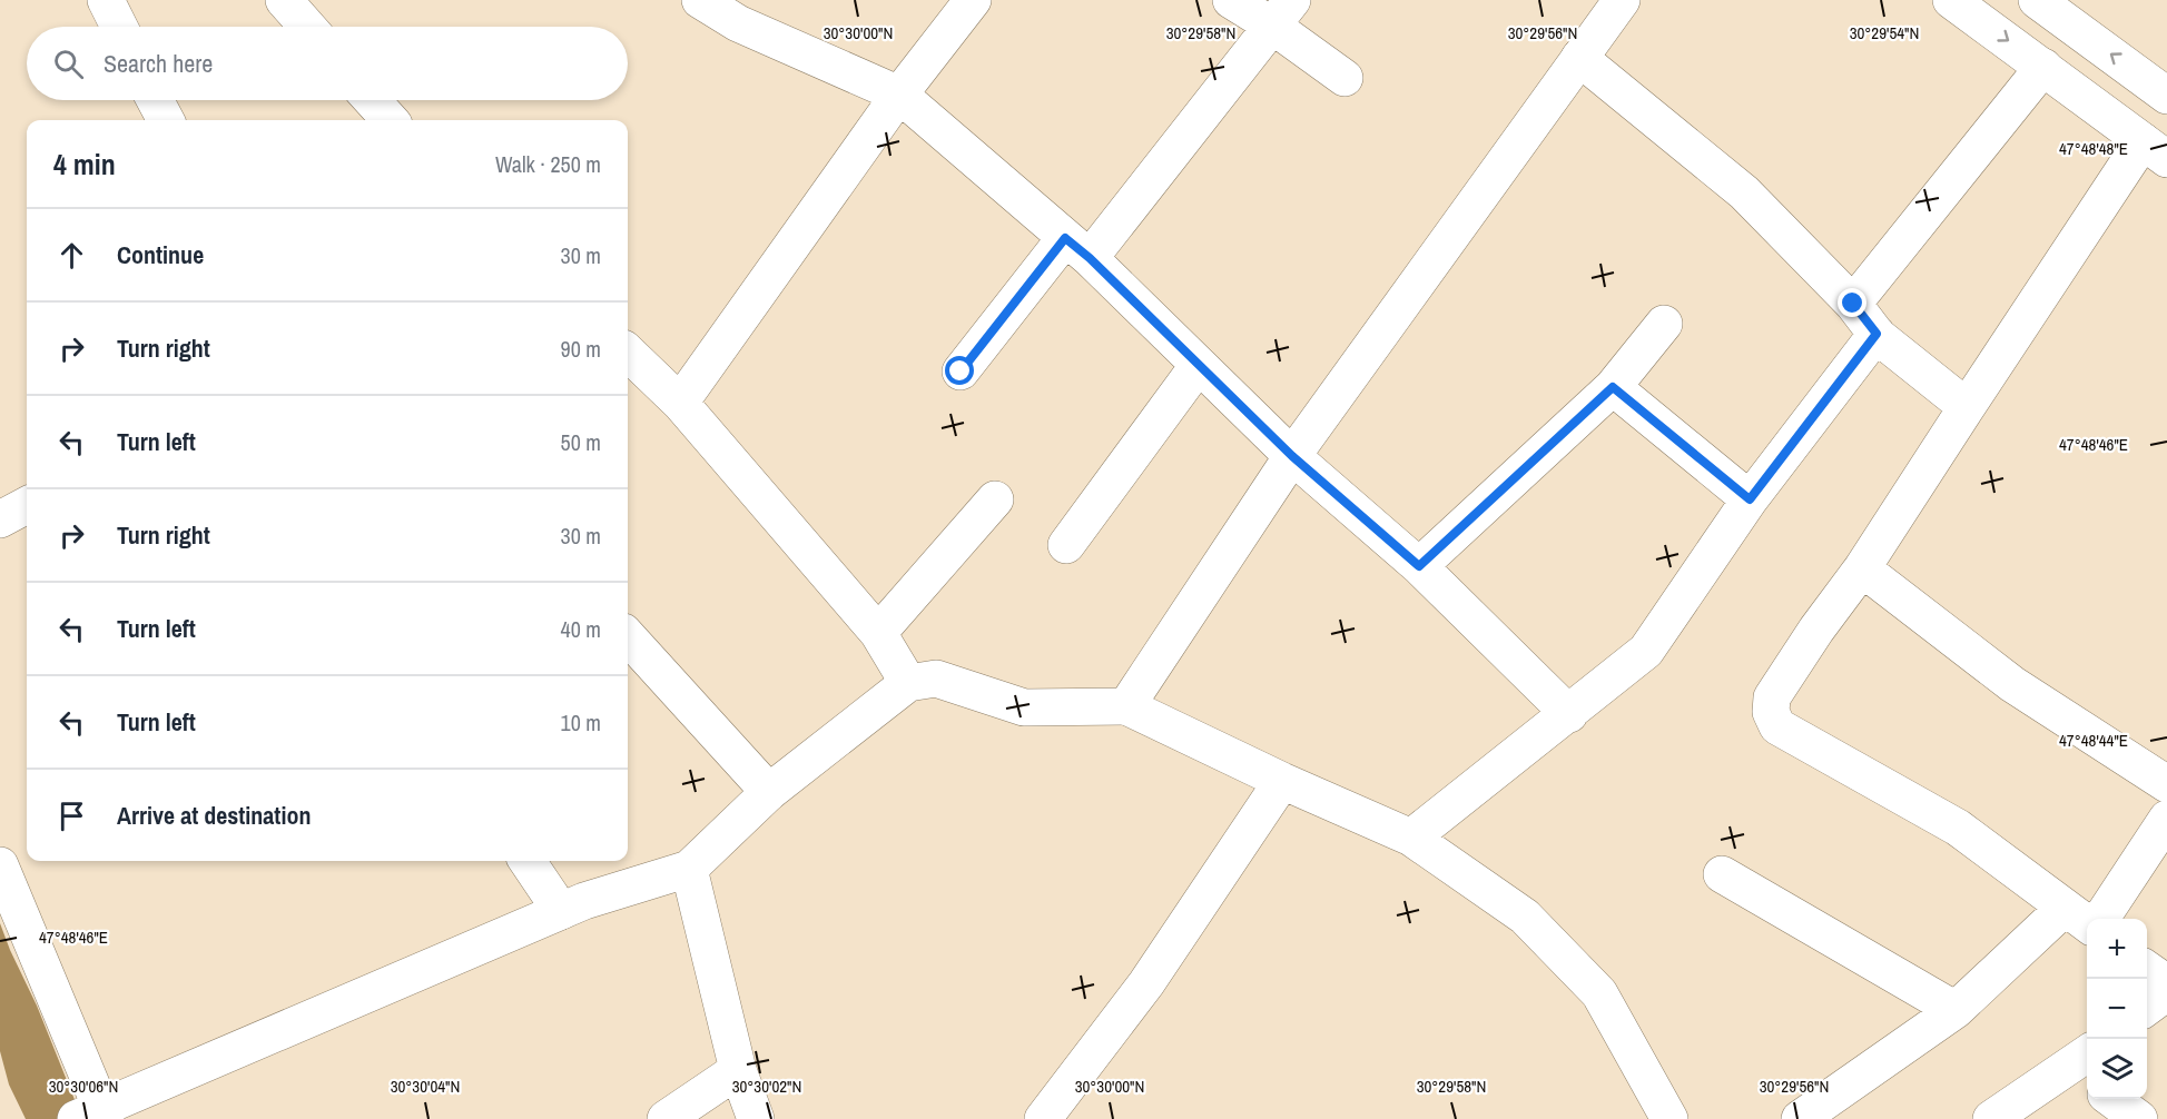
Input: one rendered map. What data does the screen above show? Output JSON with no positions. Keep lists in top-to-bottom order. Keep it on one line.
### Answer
{"page":{"search":"Search here","heading":["4 min","Walk · 250 m"],"list":[["Continue","30 m"],["Turn right","90 m"],["Turn left","50 m"],["Turn right","30 m"],["Turn left","40 m"],["Turn left","10 m"],"Arrive at destination"],"map_buttons":["+","−"]},"coordinates":["30°30'00\"N","30°29'58\"N","30°29'56\"N","30°29'54\"N","47°48'48\"E","47°48'46\"E","47°48'44\"E","30°30'06\"N","30°30'04\"N","30°30'02\"N"]}
